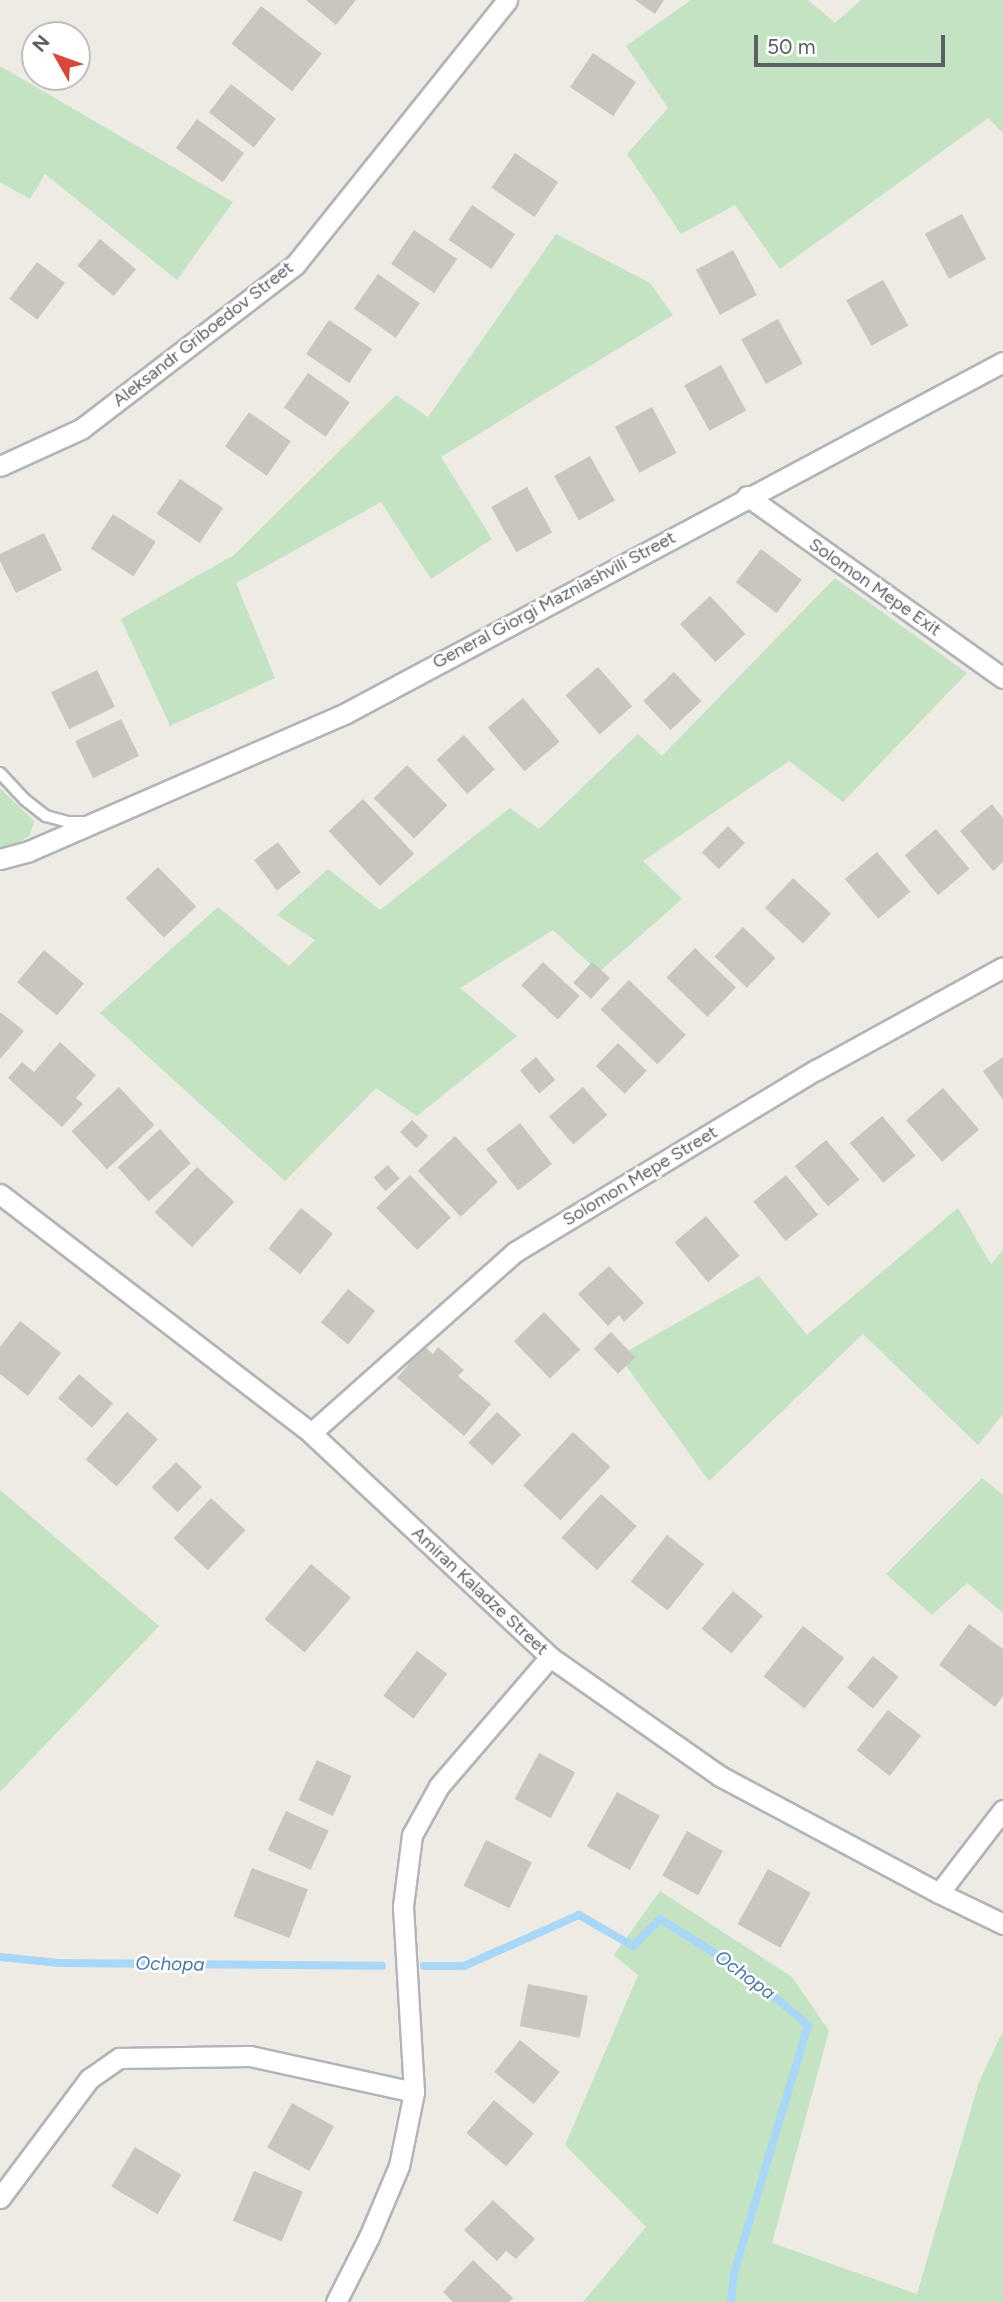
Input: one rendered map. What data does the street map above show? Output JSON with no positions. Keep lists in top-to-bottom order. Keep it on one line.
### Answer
{"streets":{"street":["Aleksandr Griboedov Street","Solomon Mepe Exit","General Giorgi Mazniashvili Street","Solomon Mepe Street","Amiran Kaladze Street"]},"crossings":[["Solomon Mepe Exit","General Giorgi Mazniashvili Street"],["Solomon Mepe Street","Amiran Kaladze Street"]],"water":["Ochopa"],"scale_bar":"50 m","north":"top left"}
